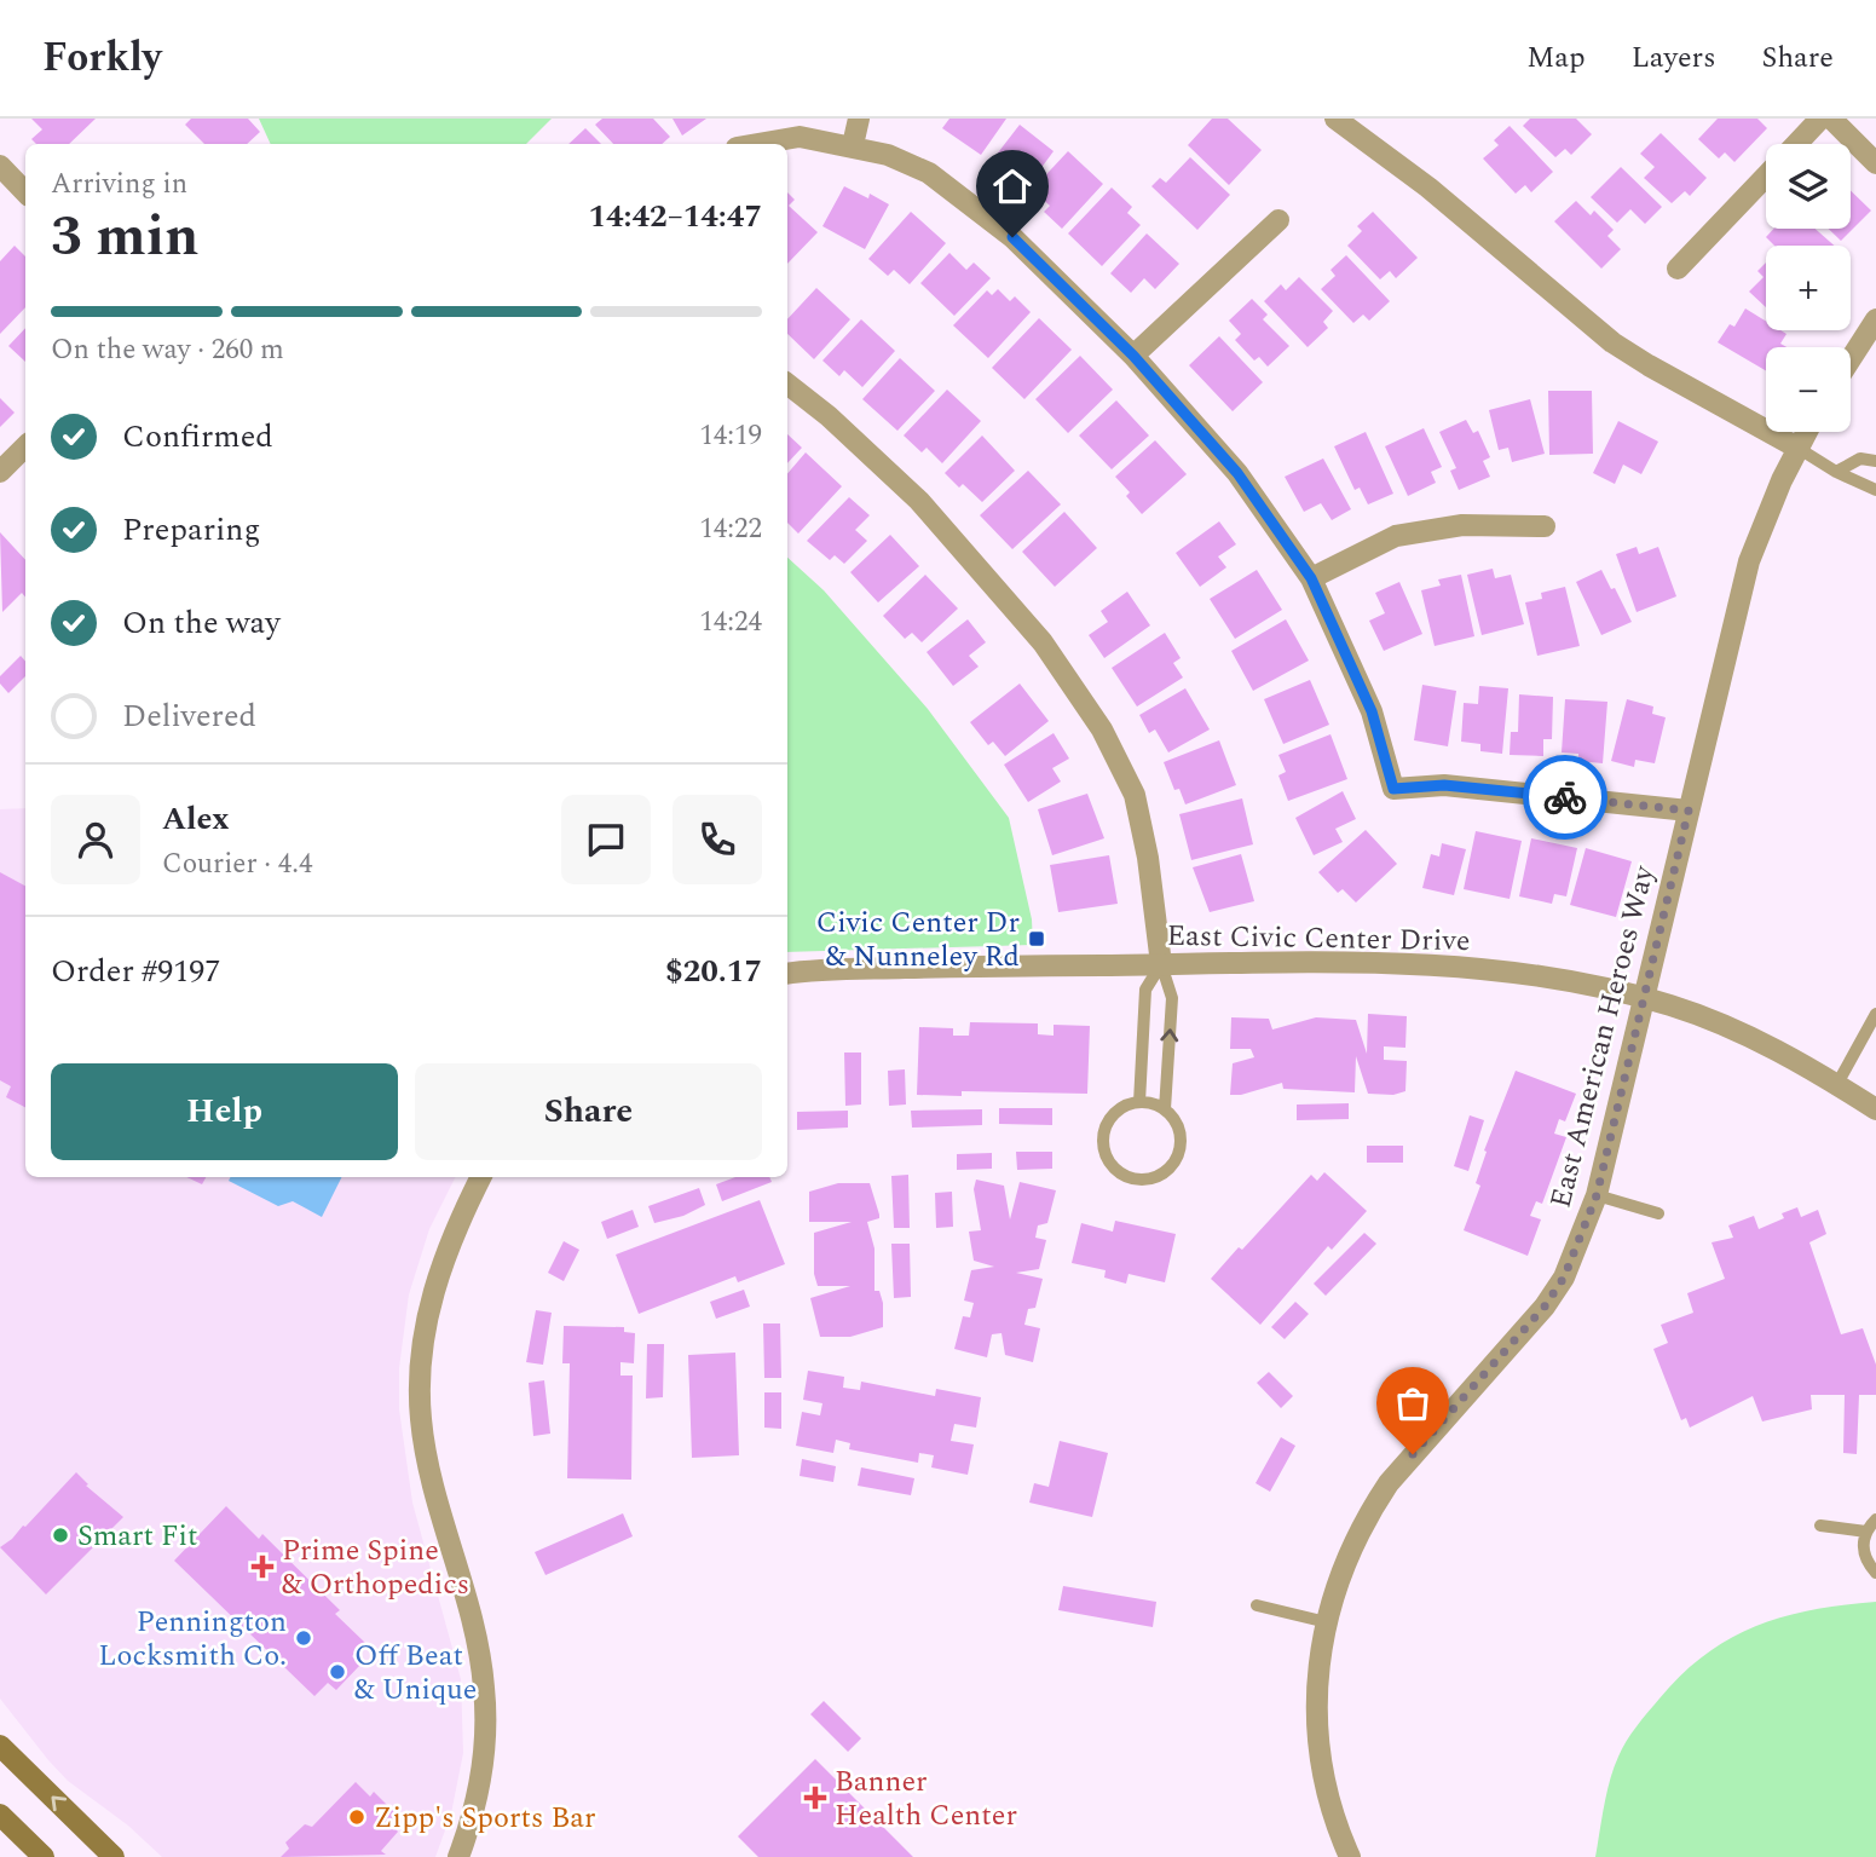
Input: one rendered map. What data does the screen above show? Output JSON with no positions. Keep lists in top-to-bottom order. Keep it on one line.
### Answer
{"streets":{"street":["East Civic Center Drive","East American Heroes Way"]},"crossings":[["East Civic Center Drive","East American Heroes Way"]],"places":{"transit":["Civic Center Dr & Nunneley Rd"],"other":["Smart Fit","Pennington Locksmith Co.","Off Beat & Unique","Zipp's Sports Bar"],"health":["Prime Spine & Orthopedics","Banner Health Center"]},"page":{"header":"Forkly","nav":["Map","Layers","Share"],"map_buttons":["+","−"],"heading":["3 min","Arriving in","14:42–14:47"],"panel":["Alex","Courier · 4.4","Order #9197","$20.17"],"bar":"On the way · 260 m","list":[["Confirmed","14:19"],["Preparing","14:22"],["On the way","14:24"],"Delivered"],"buttons":["Help","Share"]}}
